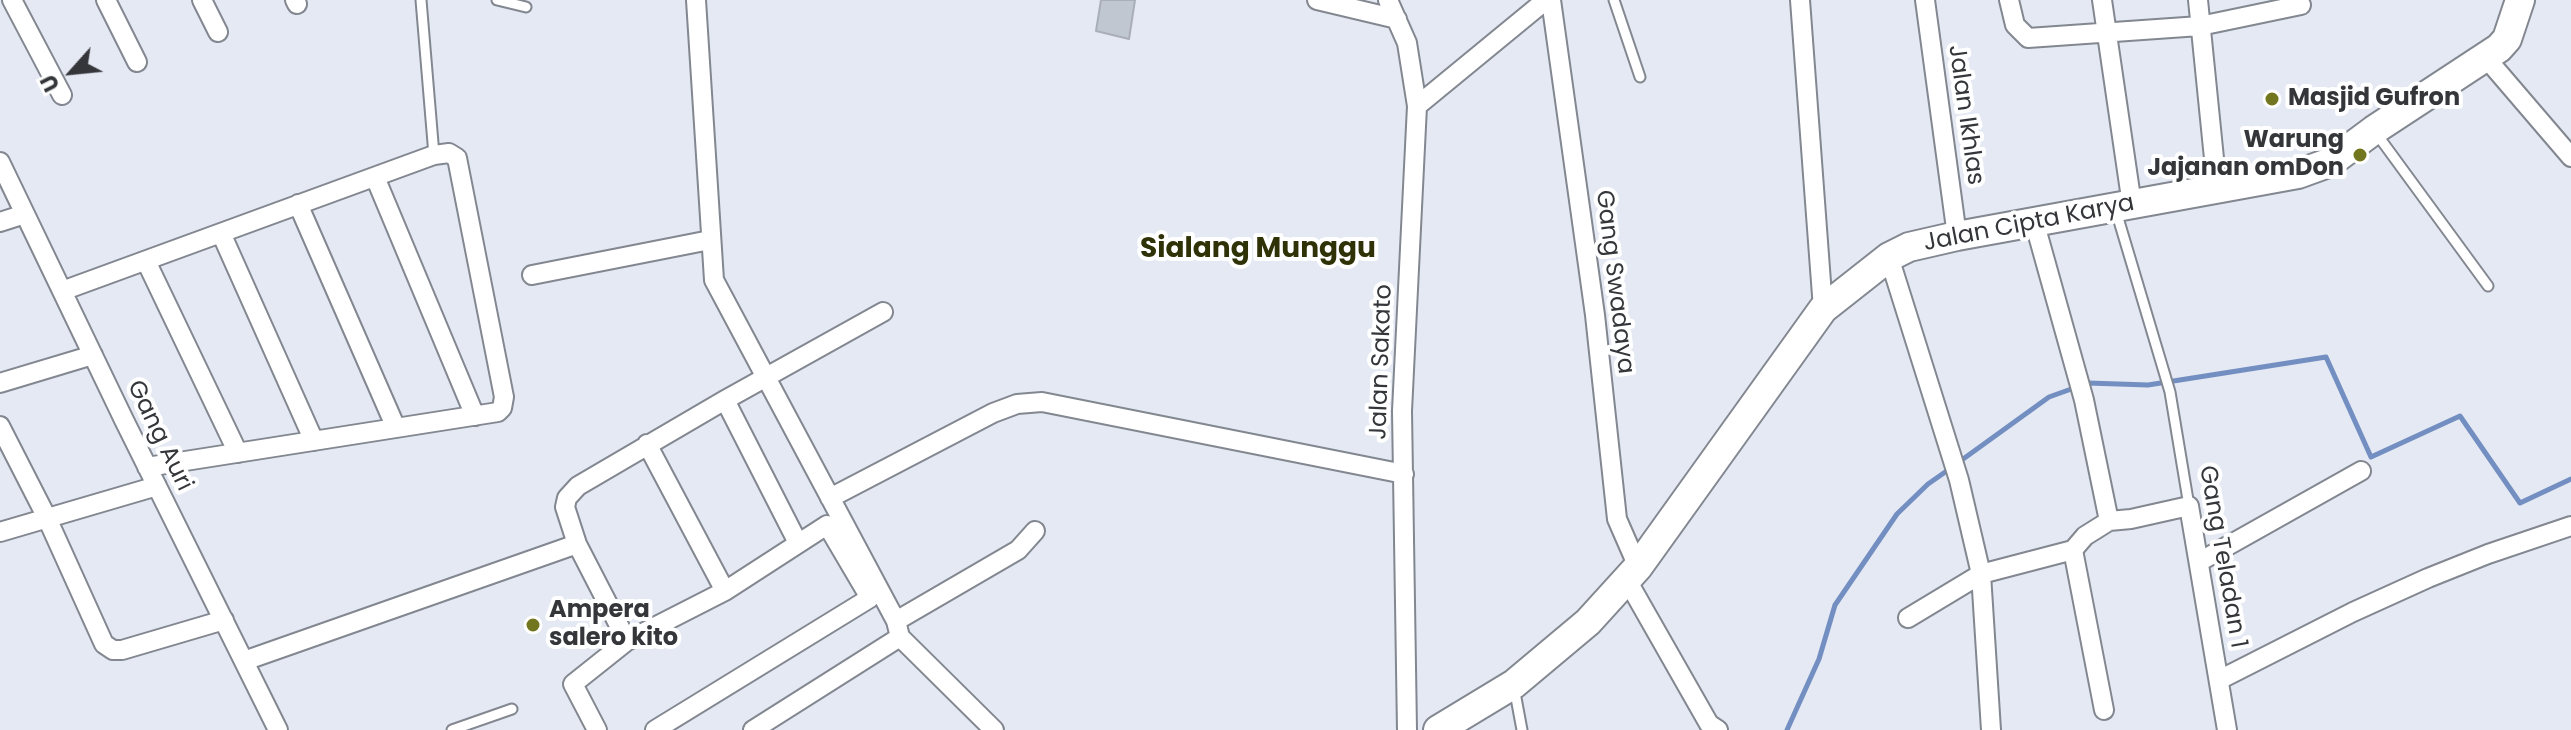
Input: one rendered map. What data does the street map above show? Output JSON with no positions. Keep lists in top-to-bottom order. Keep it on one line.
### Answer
{"streets":{"main road":["Jalan Cipta Karya"],"street":["Jalan Ikhlas","Gang Swadaya","Jalan Sakato","Gang Auri","Gang Teladan 1"]},"crossings":[["Jalan Ikhlas","Jalan Cipta Karya"],["Jalan Cipta Karya","Gang Swadaya"],["Jalan Cipta Karya","Gang Teladan 1"]],"districts":["Sialang Munggu"],"places":["Masjid Gufron","Warung Jajanan omDon","Ampera salero kito"],"north":"bottom left"}
